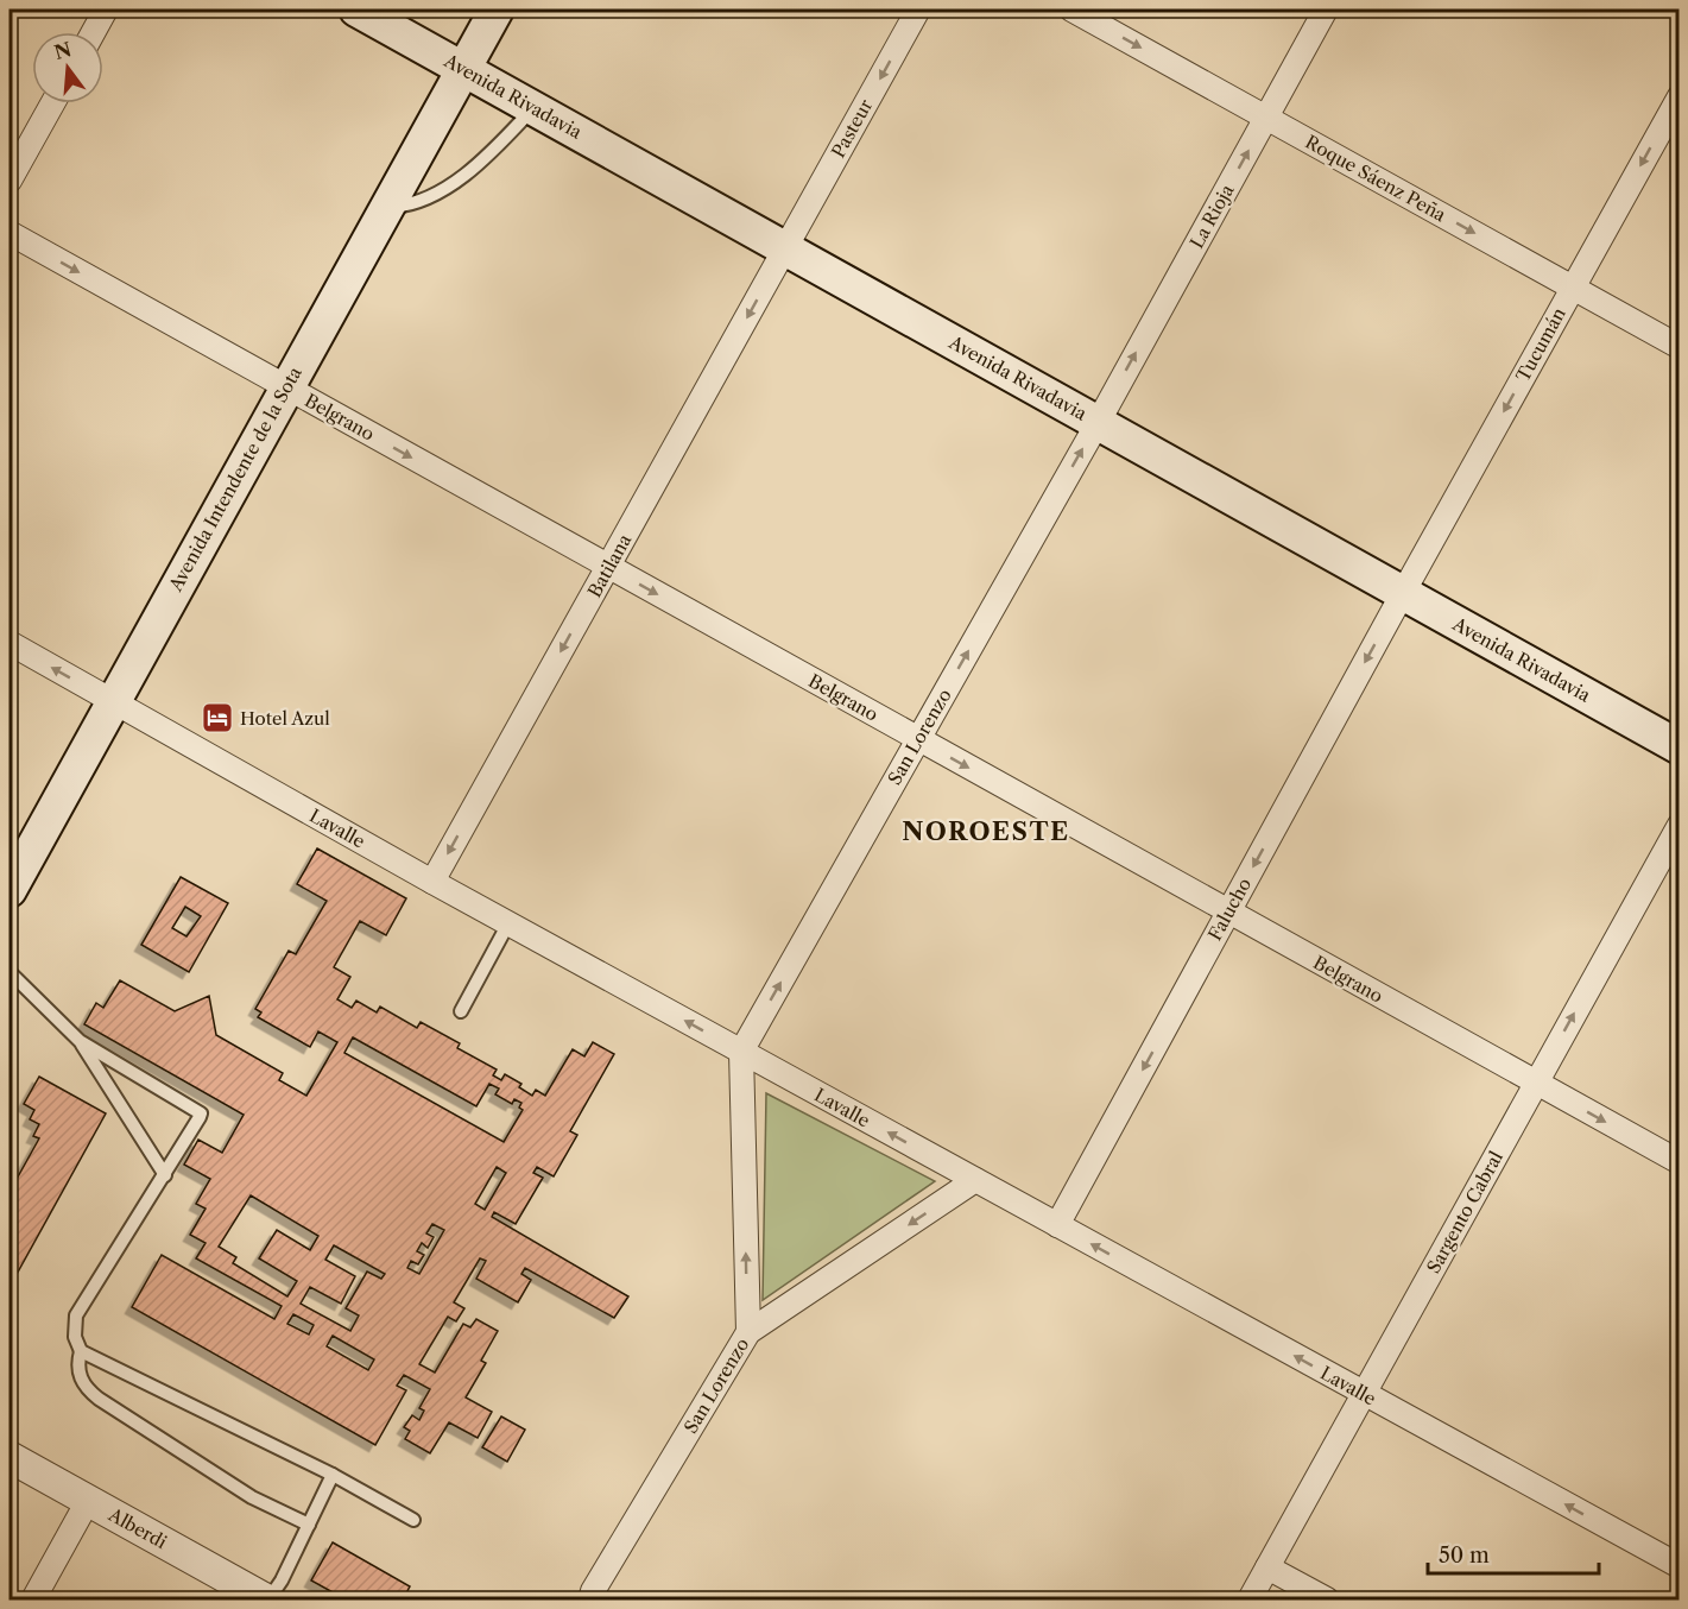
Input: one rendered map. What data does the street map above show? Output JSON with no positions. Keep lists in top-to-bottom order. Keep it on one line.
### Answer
{"streets":{"main road":["Avenida Rivadavia","Avenida Intendente de la Sota"],"street":["Pasteur","Roque Sáenz Peña","La Rioja","Tucumán","Belgrano","Batilana","San Lorenzo","Lavalle","Falucho","Sargento Cabral","Alberdi"]},"crossings":[["Avenida Rivadavia","Pasteur"],["Avenida Rivadavia","La Rioja"],["Avenida Rivadavia","Tucumán"],["Avenida Rivadavia","Avenida Intendente de la Sota"],["Avenida Rivadavia","Batilana"],["Avenida Rivadavia","San Lorenzo"],["Avenida Rivadavia","Falucho"],["Pasteur","Batilana"],["Roque Sáenz Peña","La Rioja"],["Roque Sáenz Peña","Tucumán"],["La Rioja","San Lorenzo"],["Tucumán","Falucho"],["Belgrano","Avenida Intendente de la Sota"],["Belgrano","Batilana"],["Belgrano","San Lorenzo"],["Belgrano","Falucho"],["Belgrano","Sargento Cabral"],["Avenida Intendente de la Sota","Lavalle"],["Batilana","Lavalle"],["San Lorenzo","Lavalle"],["Lavalle","Falucho"],["Lavalle","Sargento Cabral"]],"one_way":["Pasteur","Roque Sáenz Peña","La Rioja","Tucumán","Belgrano","Batilana","Lavalle","Falucho"],"districts":["NOROESTE"],"places":{"hotel":["Hotel Azul"]},"scale_bar":"50 m","north":"top"}
